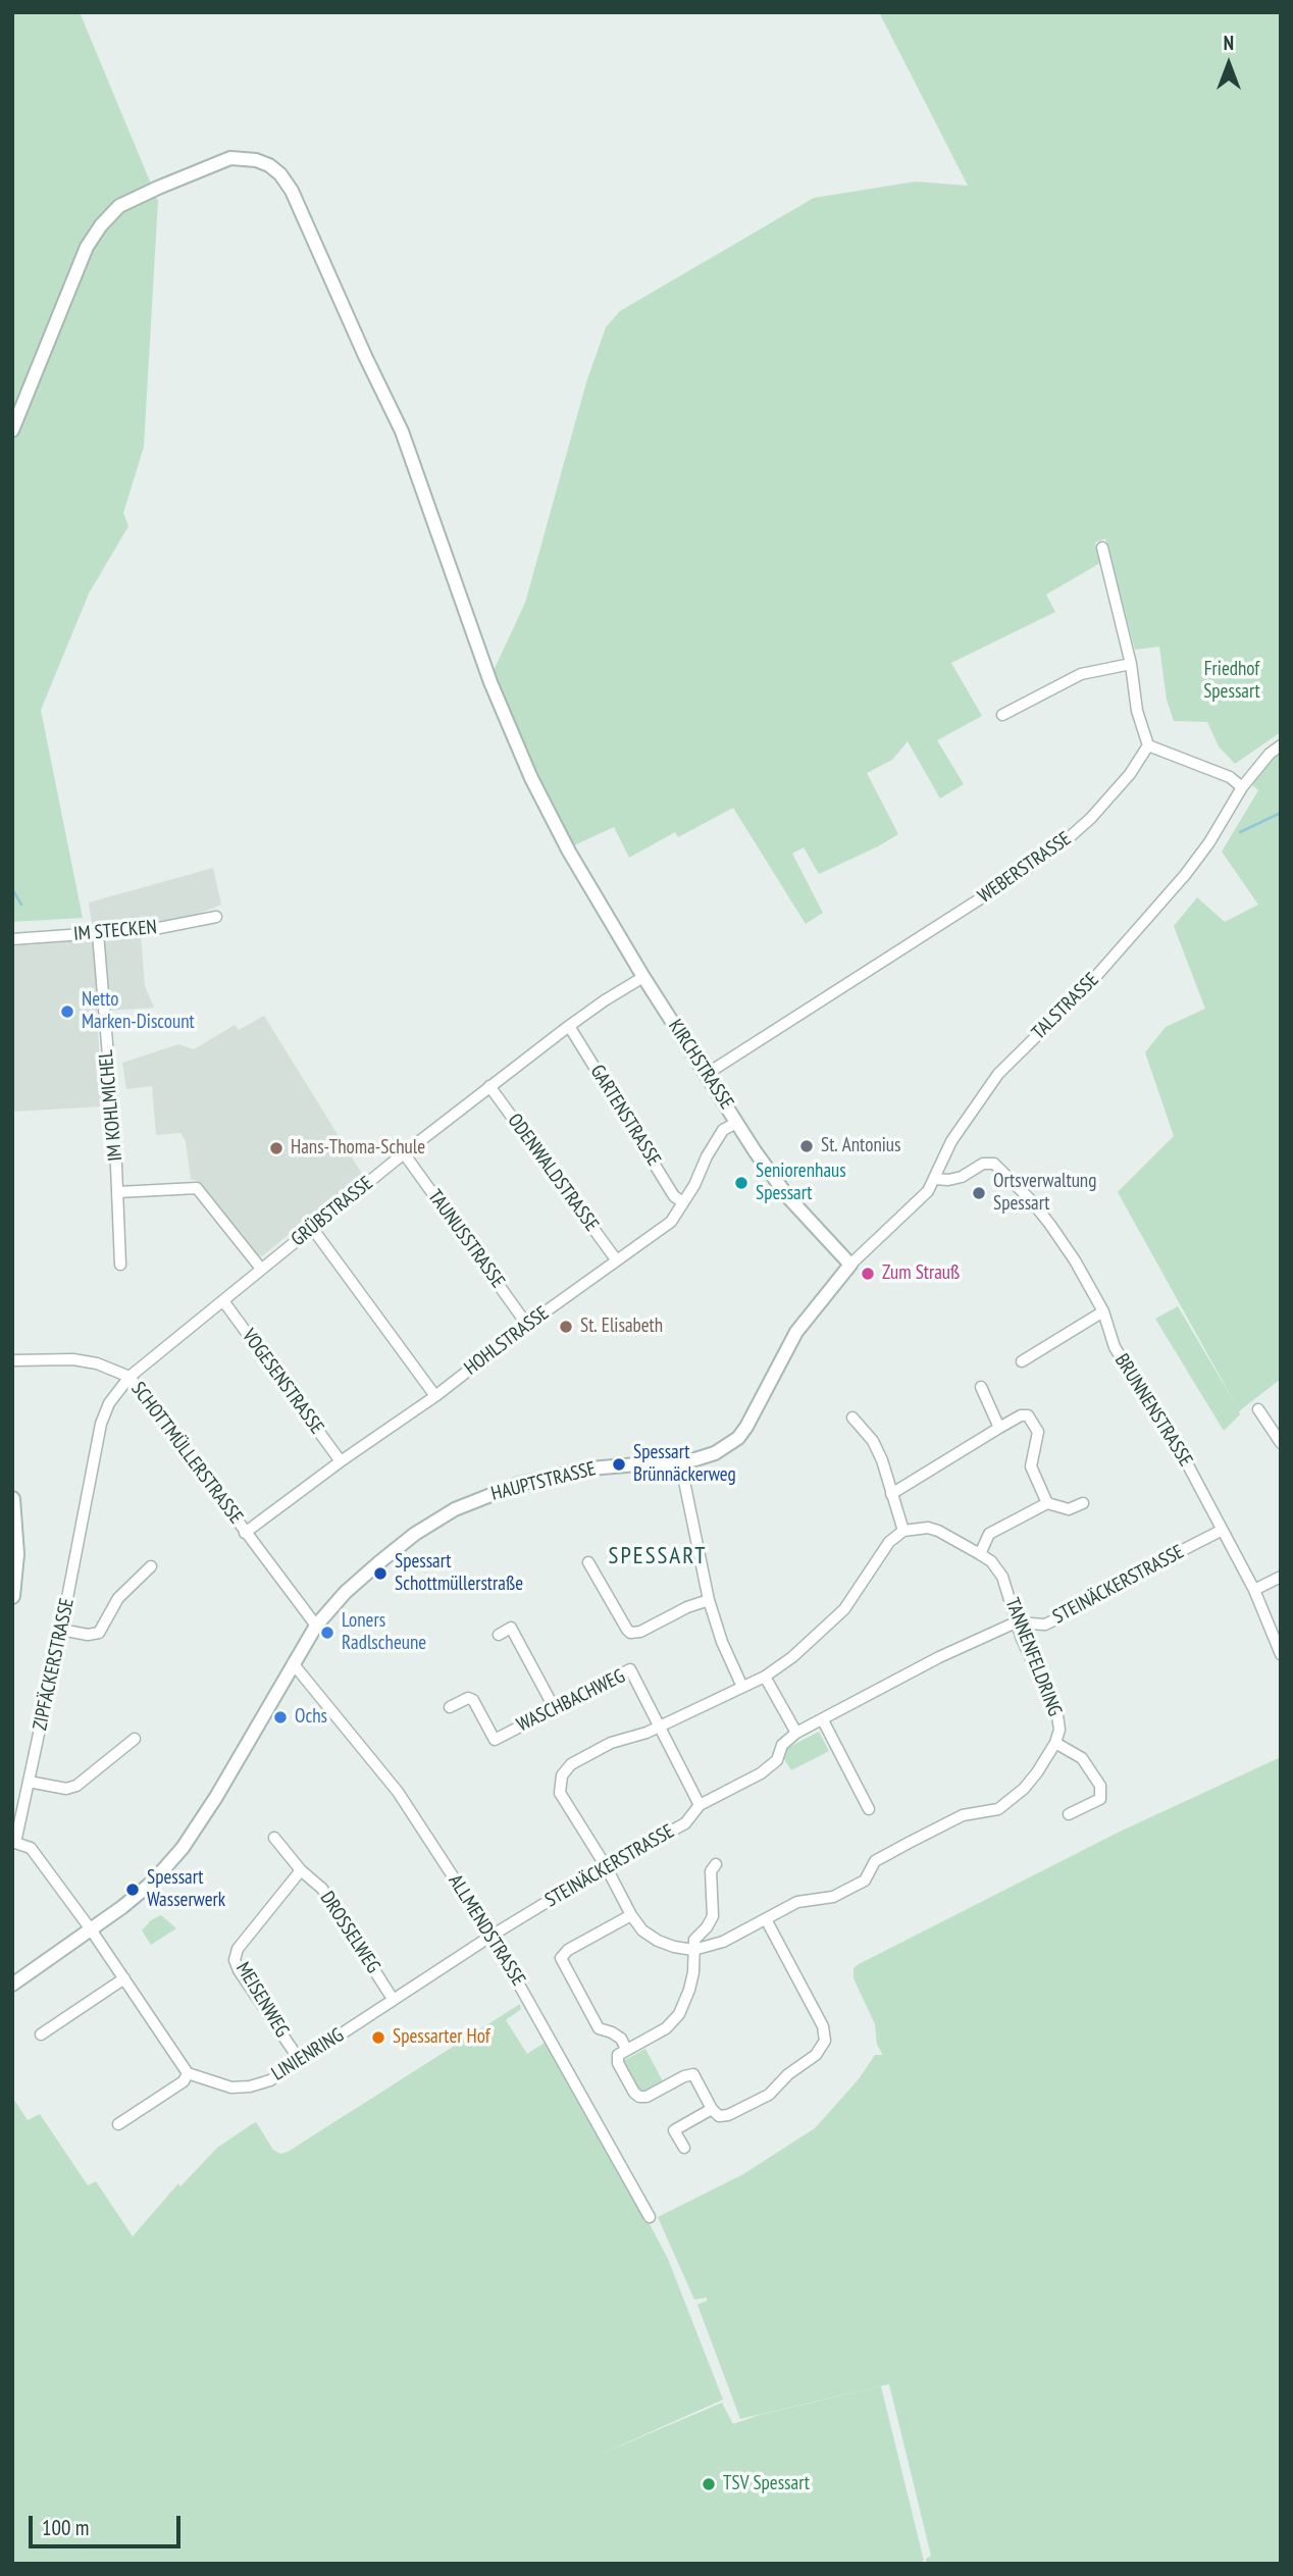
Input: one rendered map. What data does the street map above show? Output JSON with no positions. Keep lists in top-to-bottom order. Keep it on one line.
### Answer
{"streets":{"street":["WEBERSTRASSE","IM STECKEN","TALSTRASSE","KIRCHSTRASSE","IM KOHLMICHEL","GARTENSTRASSE","ODENWALDSTRASSE","GRÜBSTRASSE","TAUNUSSTRASSE","HOHLSTRASSE","VOGESENSTRASSE","BRUNNENSTRASSE","SCHOTTMÜLLERSTRASSE","HAUPTSTRASSE","STEINÄCKERSTRASSE","TANNENFELDRING","ZIPFÄCKERSTRASSE","WASCHBACHWEG","ALLMENDSTRASSE","DROSSELWEG","MEISENWEG","LINIENRING"]},"crossings":[["WEBERSTRASSE","KIRCHSTRASSE"],["IM STECKEN","IM KOHLMICHEL"],["TALSTRASSE","KIRCHSTRASSE"],["TALSTRASSE","BRUNNENSTRASSE"],["TALSTRASSE","HAUPTSTRASSE"],["KIRCHSTRASSE","GRÜBSTRASSE"],["KIRCHSTRASSE","HOHLSTRASSE"],["KIRCHSTRASSE","HAUPTSTRASSE"],["GARTENSTRASSE","GRÜBSTRASSE"],["GARTENSTRASSE","HOHLSTRASSE"],["ODENWALDSTRASSE","GRÜBSTRASSE"],["ODENWALDSTRASSE","HOHLSTRASSE"],["GRÜBSTRASSE","TAUNUSSTRASSE"],["GRÜBSTRASSE","VOGESENSTRASSE"],["GRÜBSTRASSE","SCHOTTMÜLLERSTRASSE"],["GRÜBSTRASSE","ZIPFÄCKERSTRASSE"],["TAUNUSSTRASSE","HOHLSTRASSE"],["HOHLSTRASSE","VOGESENSTRASSE"],["HOHLSTRASSE","SCHOTTMÜLLERSTRASSE"],["BRUNNENSTRASSE","STEINÄCKERSTRASSE"],["SCHOTTMÜLLERSTRASSE","HAUPTSTRASSE"],["SCHOTTMÜLLERSTRASSE","ZIPFÄCKERSTRASSE"],["HAUPTSTRASSE","ALLMENDSTRASSE"],["STEINÄCKERSTRASSE","TANNENFELDRING"],["STEINÄCKERSTRASSE","ALLMENDSTRASSE"],["STEINÄCKERSTRASSE","LINIENRING"],["ALLMENDSTRASSE","LINIENRING"],["DROSSELWEG","MEISENWEG"],["DROSSELWEG","LINIENRING"],["MEISENWEG","LINIENRING"]],"districts":["SPESSART"],"parks":["Friedhof Spessart"],"places":["Netto Marken-Discount","St. Antonius","Hans-Thoma-Schule","Seniorenhaus Spessart","Ortsverwaltung Spessart","Zum Strauß","St. Elisabeth","Spessart Brünnäckerweg","Spessart Schottmüllerstraße","Loners Radlscheune","Ochs","Spessart Wasserwerk","Spessarter Hof","TSV Spessart"],"scale_bar":"100 m","north":"top"}
